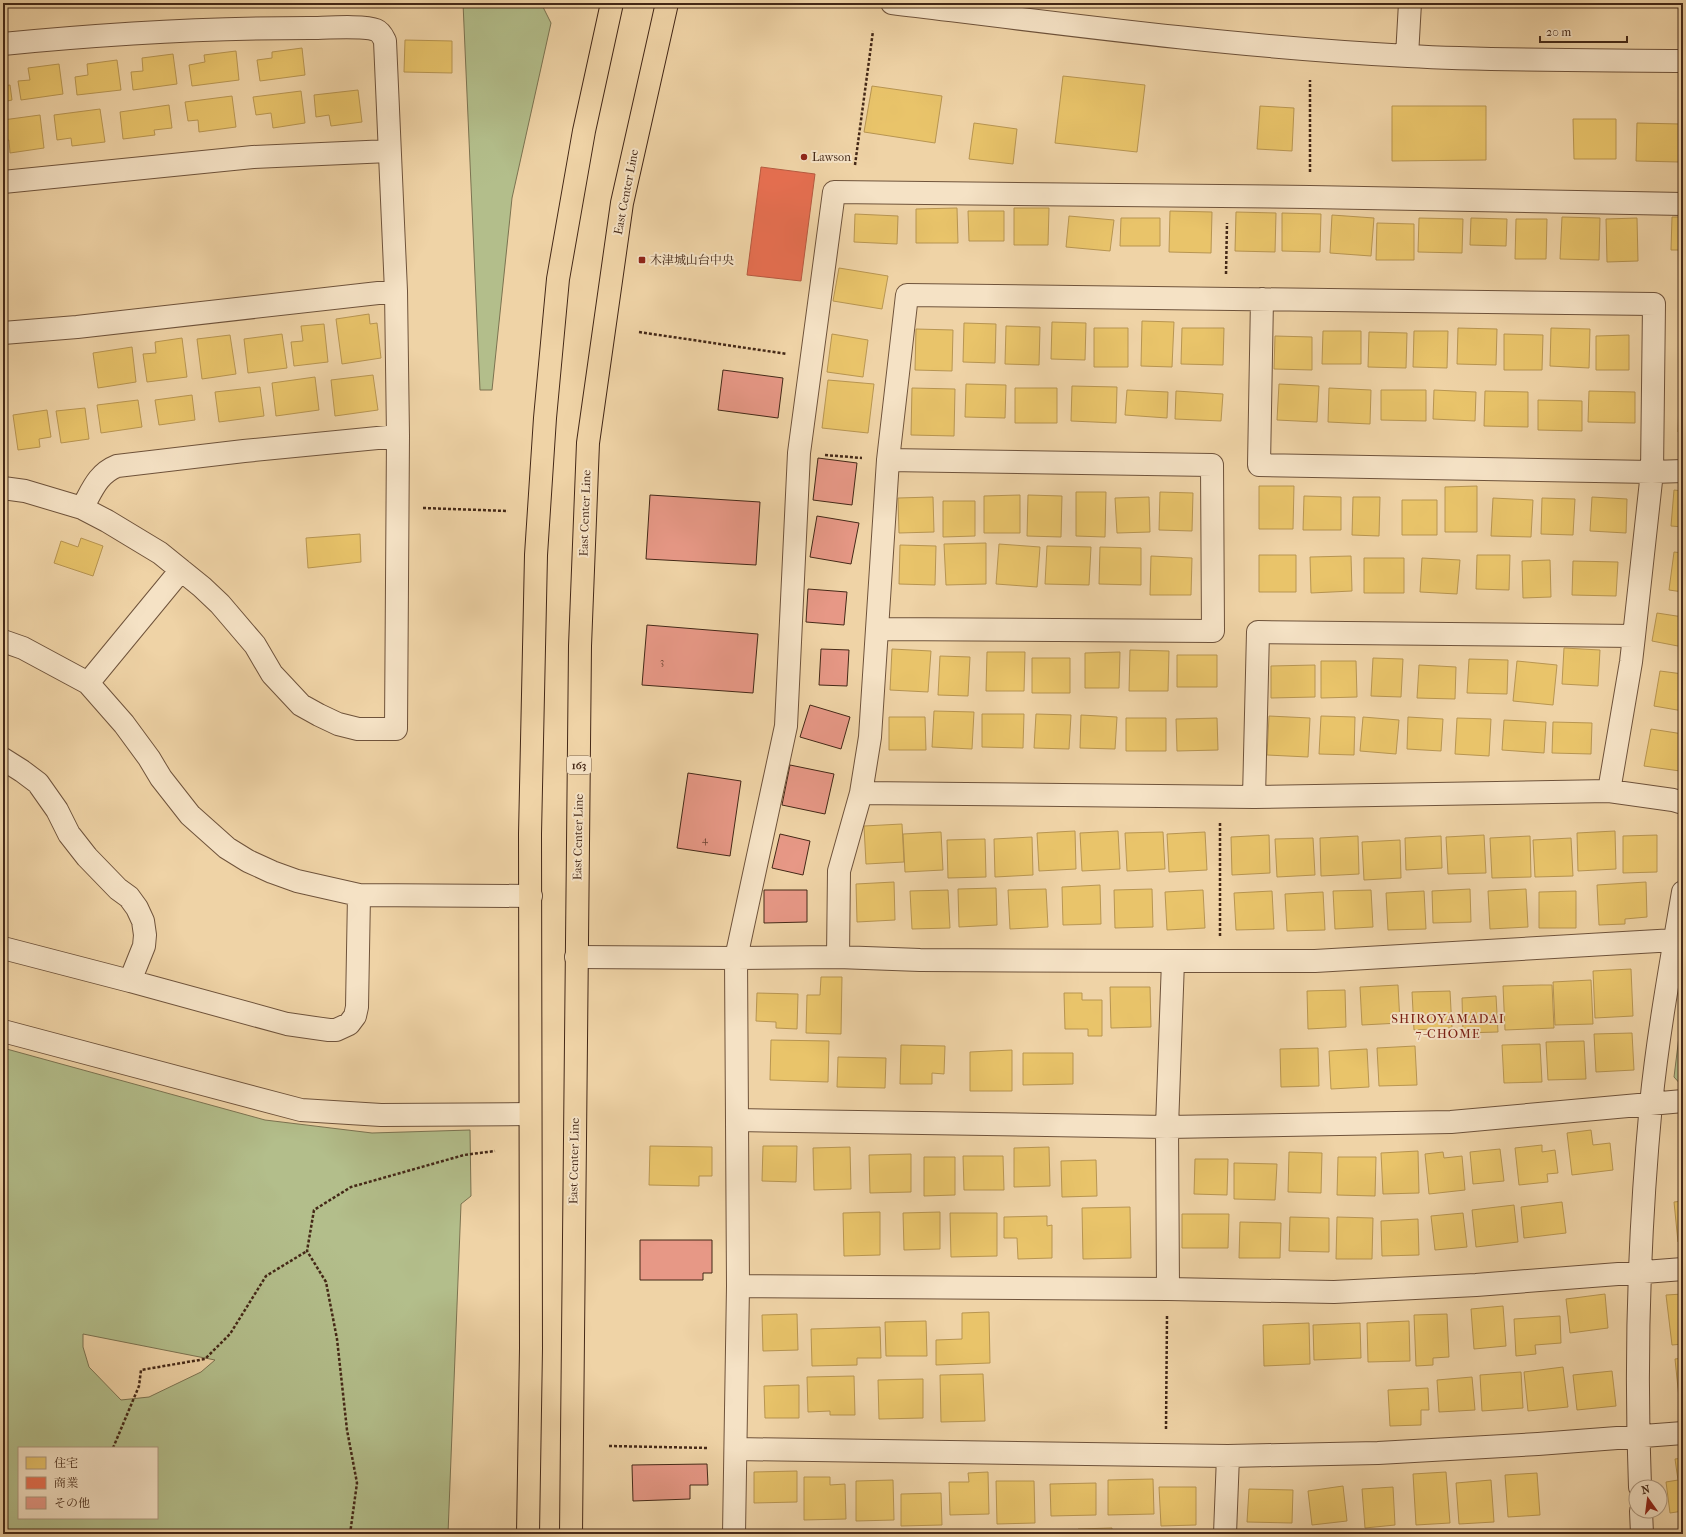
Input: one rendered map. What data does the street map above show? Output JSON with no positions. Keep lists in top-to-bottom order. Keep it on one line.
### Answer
{"streets":{"highway":["East Center Line","163"]},"districts":["SHIROYAMADAI 7-CHOME"],"places":{"other":["Lawson"],"transit":["木津城山台中央"]},"house_numbers":["3","4"],"legend":["住宅","商業","その他"],"scale_bar":"20 m","north":"top"}
